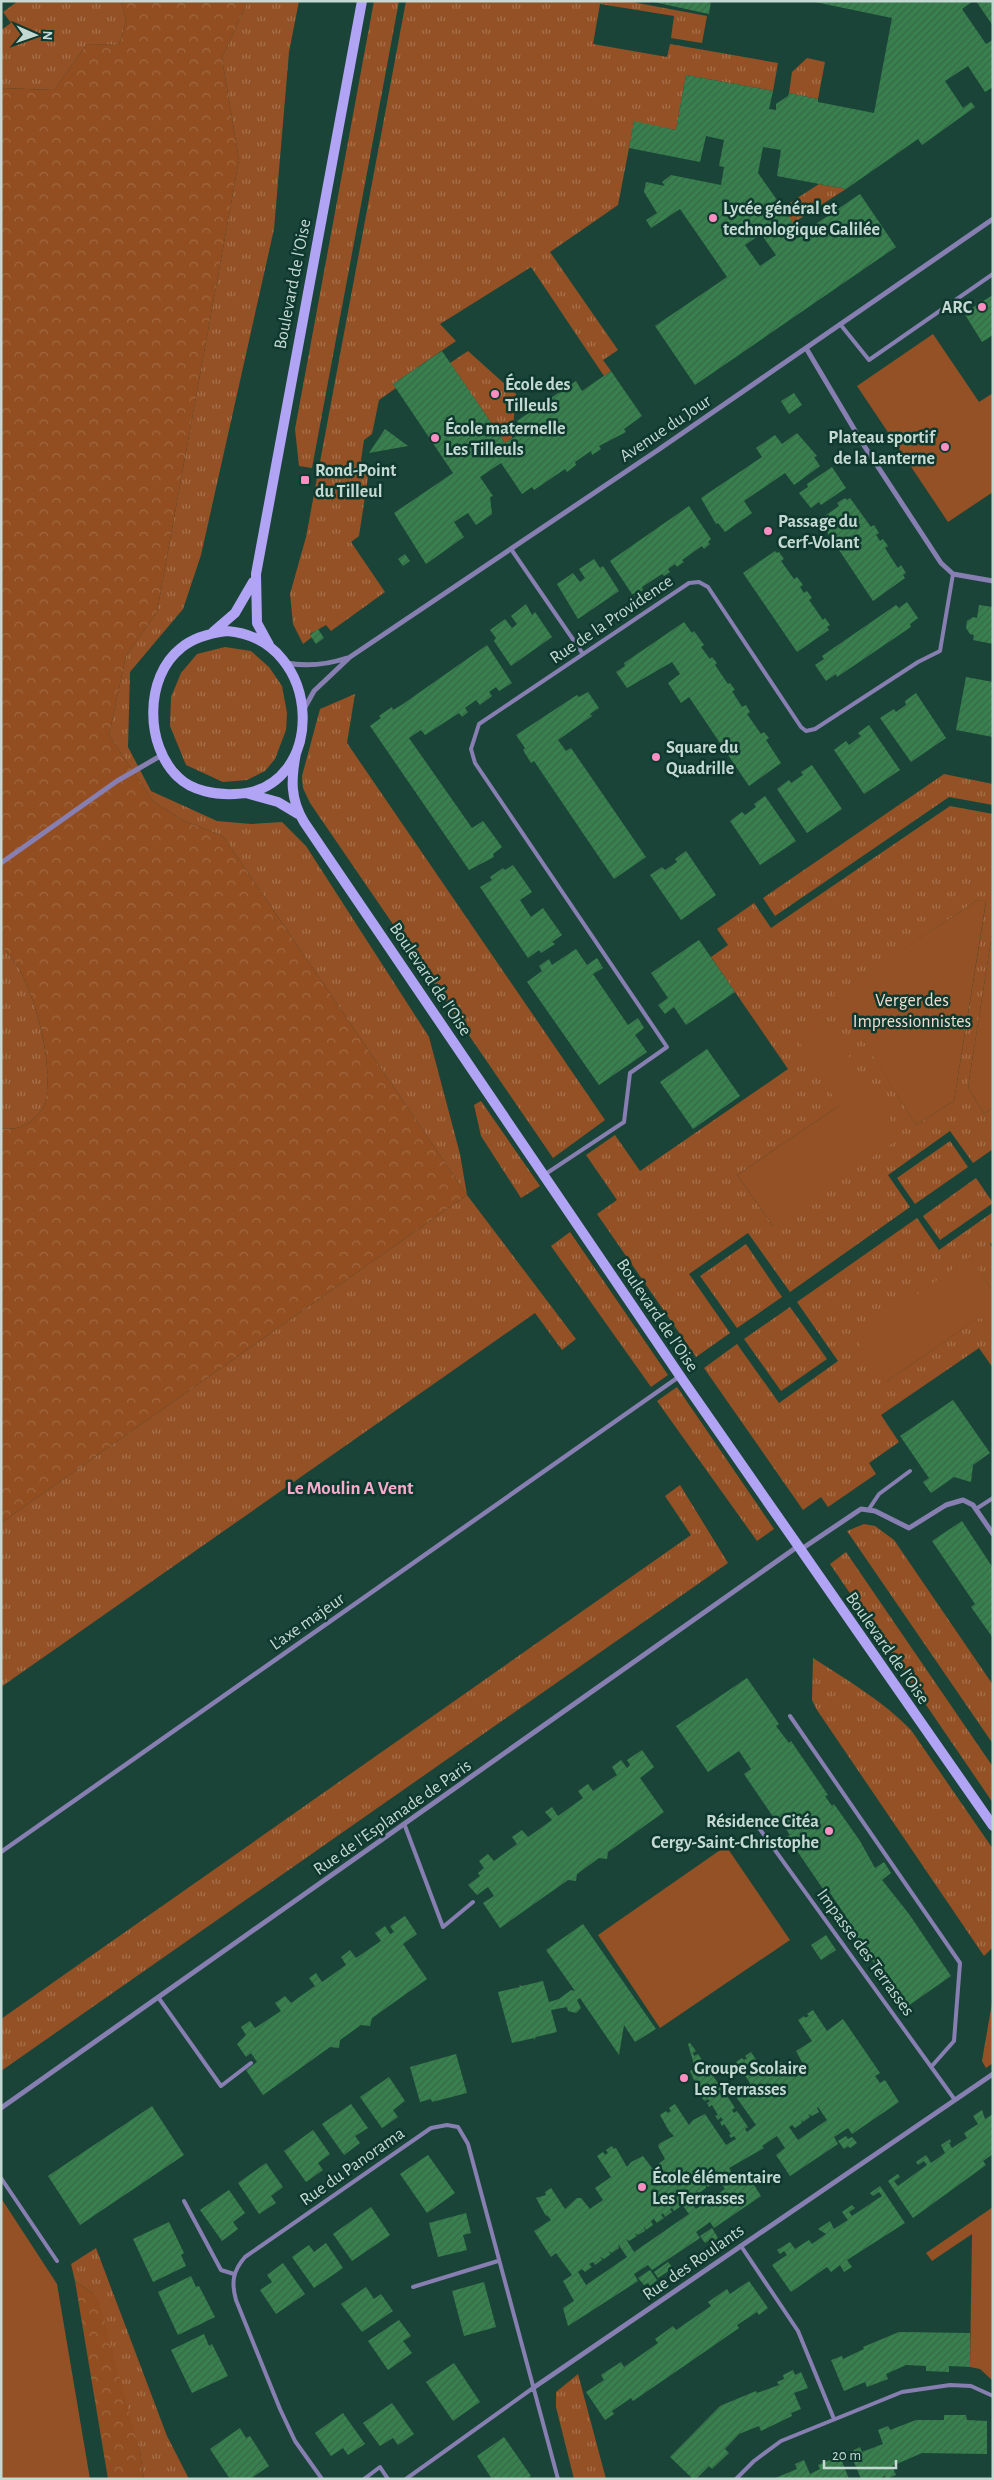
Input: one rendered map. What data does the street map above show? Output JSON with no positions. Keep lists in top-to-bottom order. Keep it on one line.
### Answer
{"streets":{"main road":["Boulevard de l'Oise"],"street":["Avenue du Jour","L'axe majeur","Rue de l'Esplanade de Paris","Rue des Roulants"],"lane":["Rue de la Providence","Impasse des Terrasses","Rue du Panorama"]},"crossings":[["Boulevard de l'Oise","Avenue du Jour"],["Boulevard de l'Oise","Rue de la Providence"],["Boulevard de l'Oise","L'axe majeur"],["Boulevard de l'Oise","Rue de l'Esplanade de Paris"],["Impasse des Terrasses","Rue des Roulants"],["Rue du Panorama","Rue des Roulants"]],"districts":["Le Moulin A Vent"],"parks":["Verger des Impressionnistes"],"places":{"other":["Lycée général et technologique Galilée","ARC","École des Tilleuls","École maternelle Les Tilleuls","Plateau sportif de la Lanterne","Passage du Cerf-Volant","Square du Quadrille","Résidence Citéa Cergy-Saint-Christophe","Groupe Scolaire Les Terrasses","École élémentaire Les Terrasses"],"transit":["Rond-Point du Tilleul"]},"scale_bar":"20 m","north":"right"}
